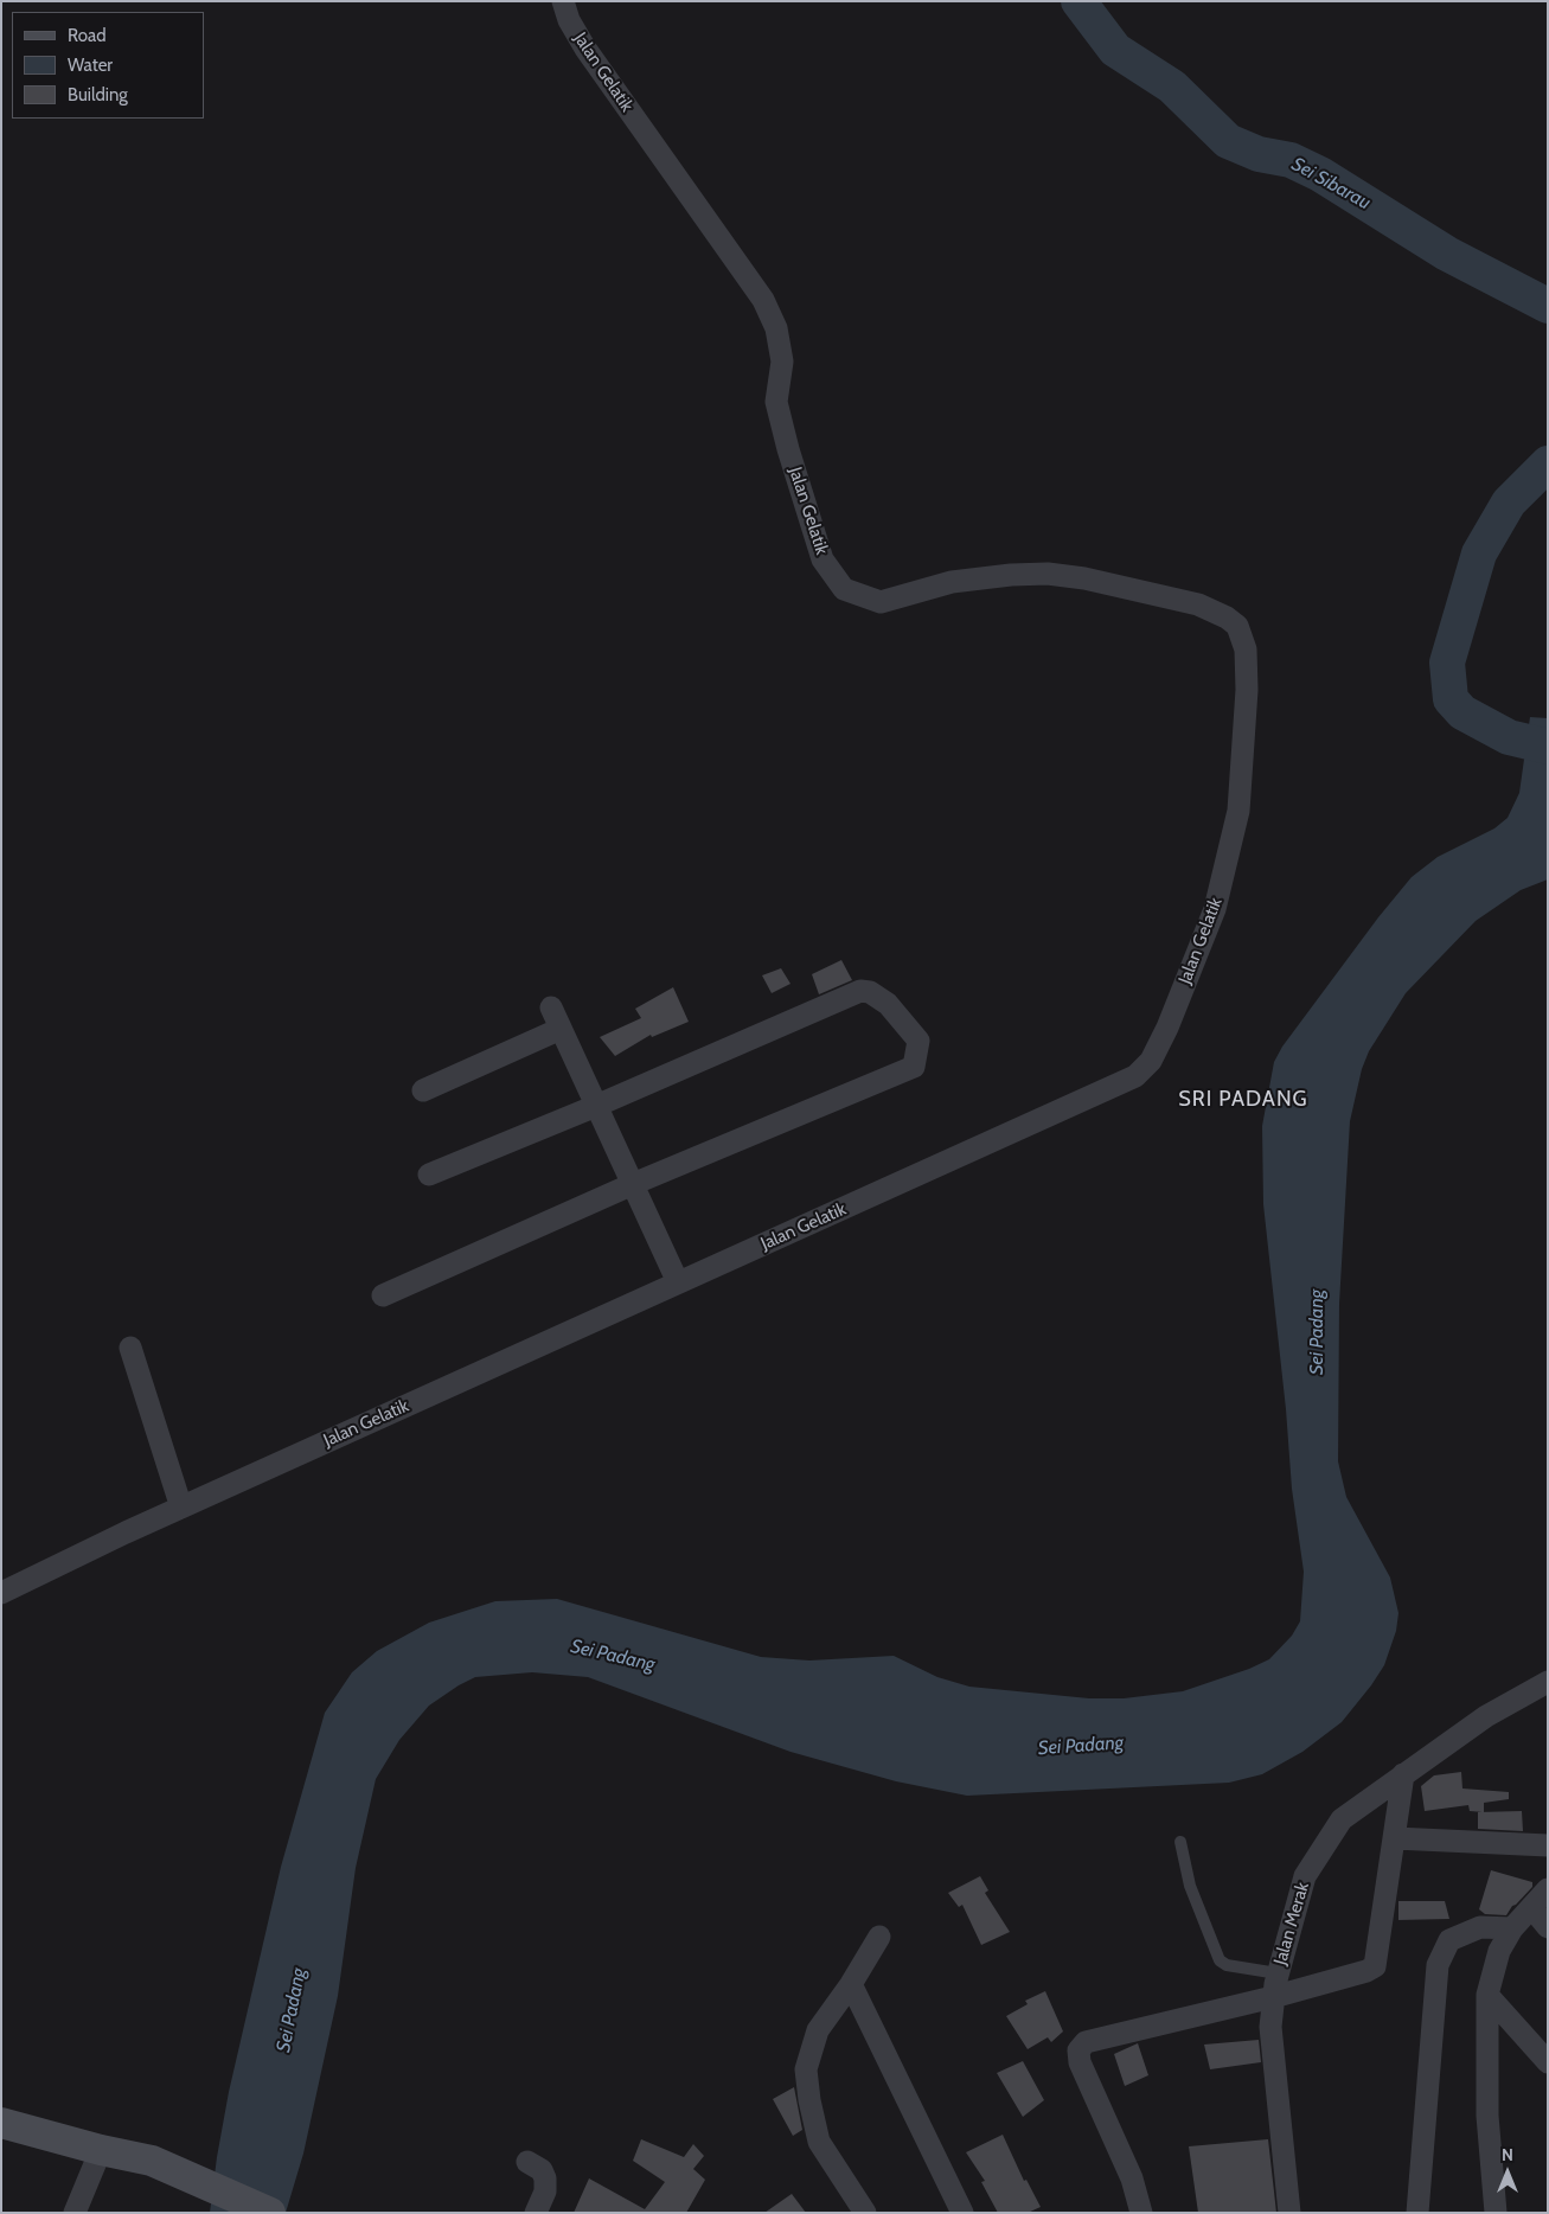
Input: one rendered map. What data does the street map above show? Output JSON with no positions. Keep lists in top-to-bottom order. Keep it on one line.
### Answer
{"streets":{"street":["Jalan Gelatik","Jalan Merak"]},"districts":["SRI PADANG"],"water":["Sei Sibarau","Sei Padang"],"legend":["Road","Water","Building"],"north":"top"}
